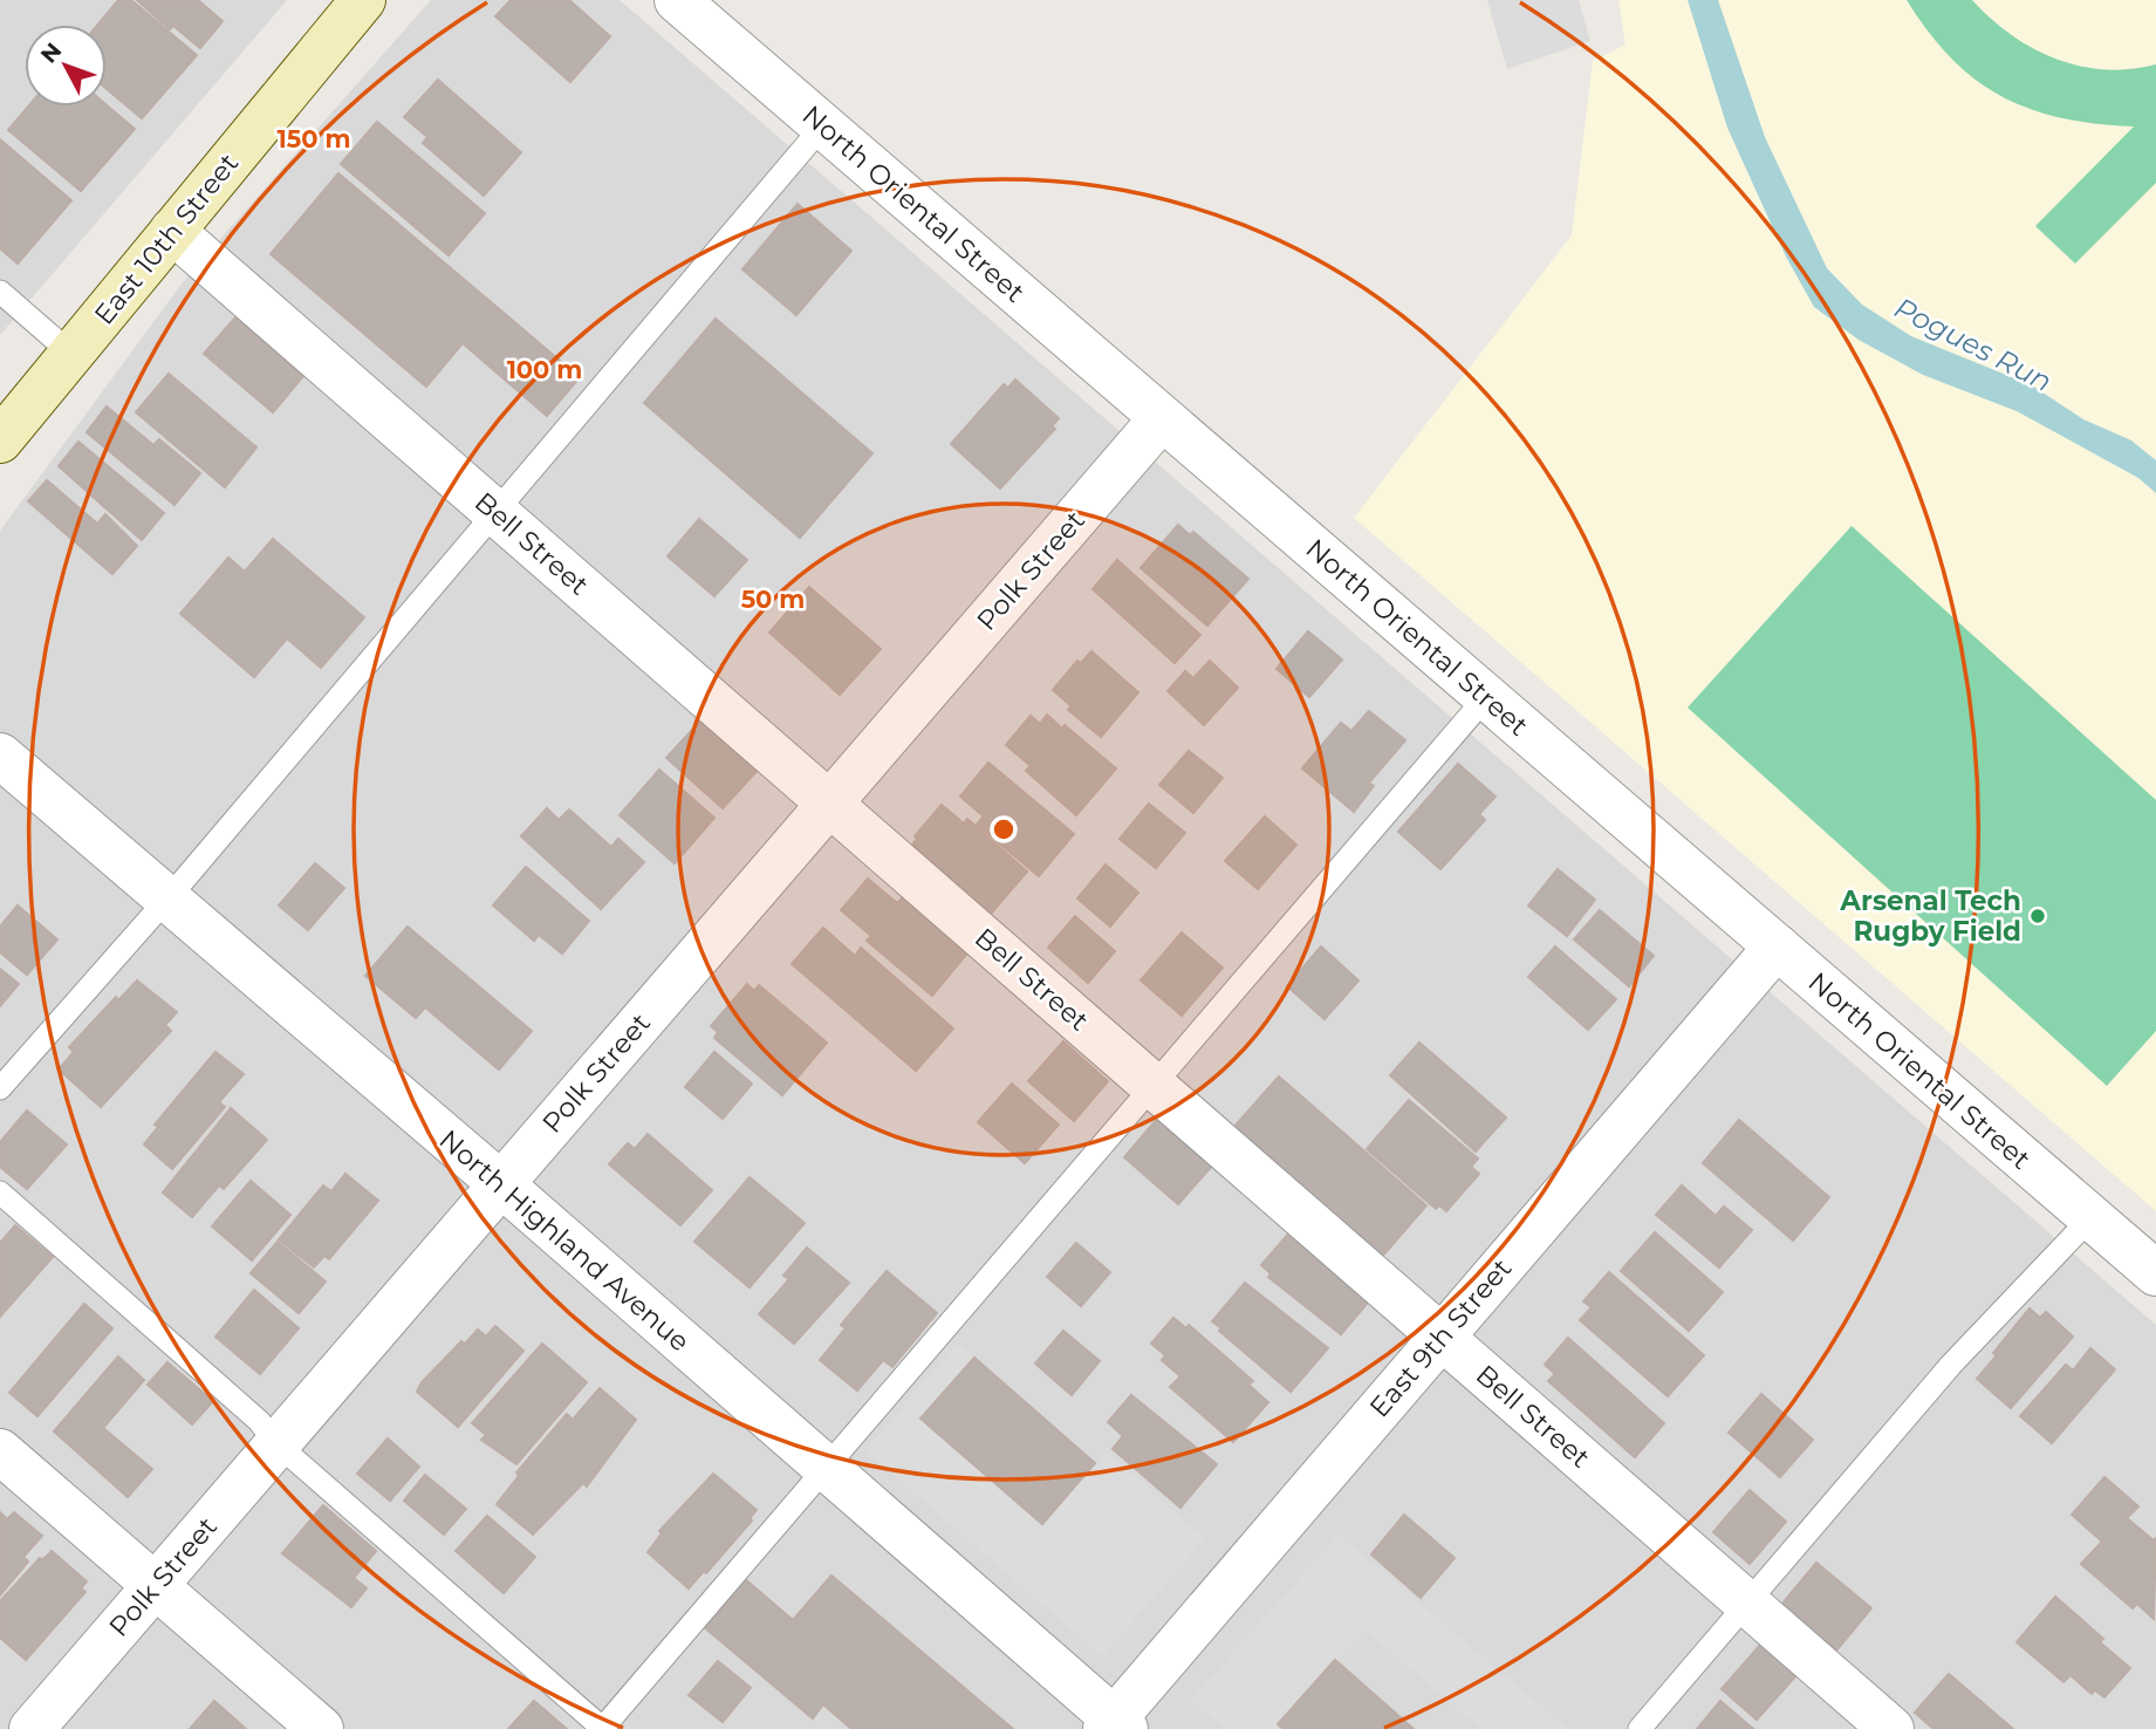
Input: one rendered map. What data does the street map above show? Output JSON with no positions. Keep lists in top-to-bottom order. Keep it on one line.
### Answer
{"streets":{"main road":["East 10th Street"],"street":["North Oriental Street","Bell Street","Polk Street","North Highland Avenue","East 9th Street"]},"crossings":[["North Oriental Street","Polk Street"],["North Oriental Street","East 9th Street"],["East 10th Street","Bell Street"],["Bell Street","Polk Street"],["Bell Street","East 9th Street"],["Polk Street","North Highland Avenue"],["North Highland Avenue","East 9th Street"]],"water":["Pogues Run"],"places":["Arsenal Tech Rugby Field"],"north":"top left","rings":["150 m","100 m","50 m"]}
